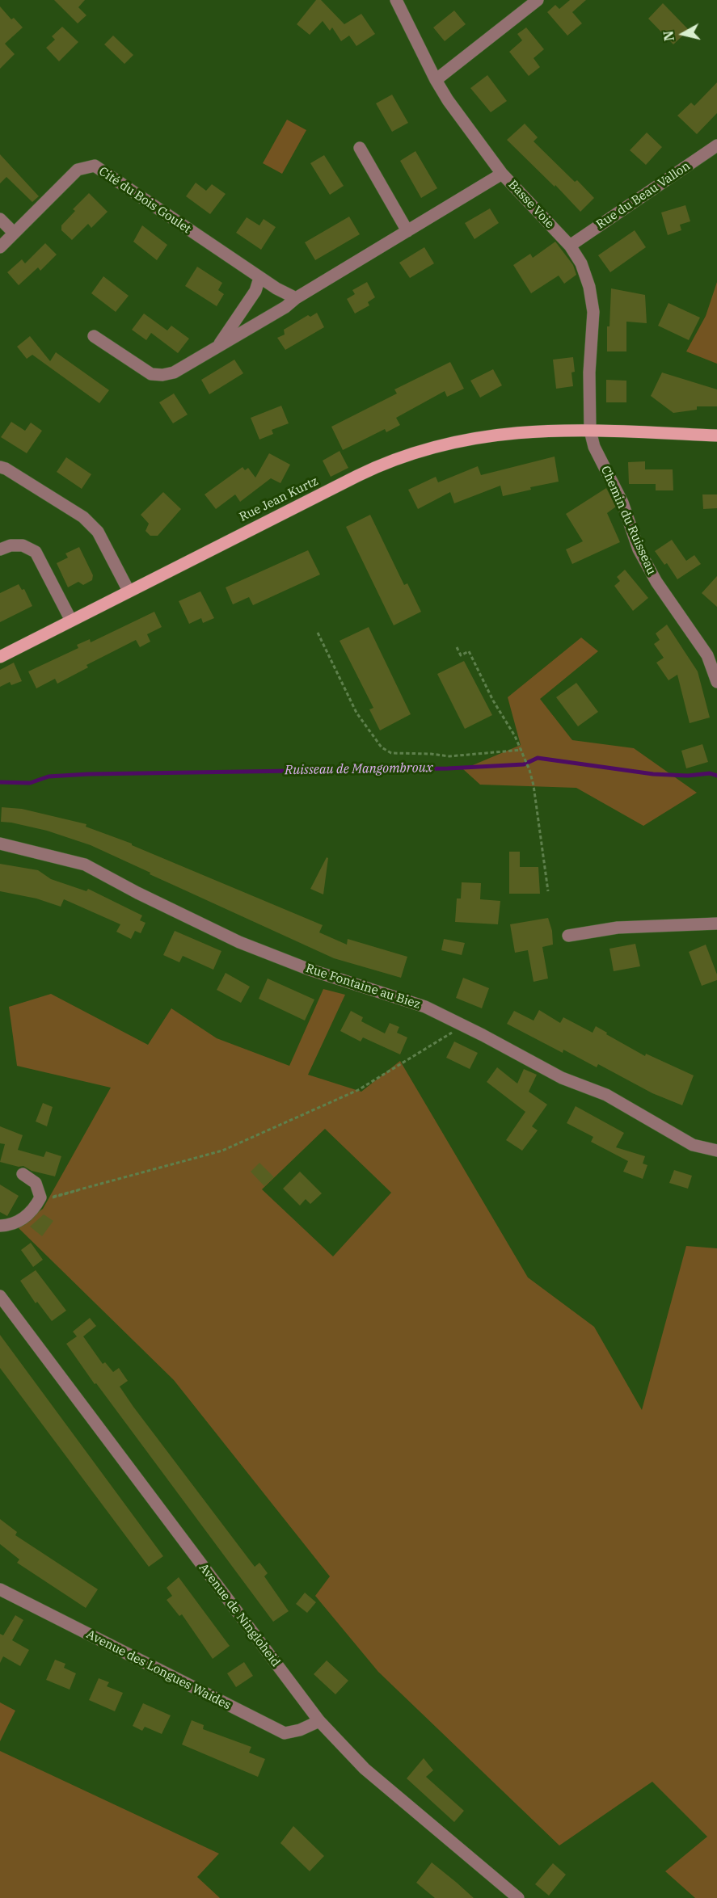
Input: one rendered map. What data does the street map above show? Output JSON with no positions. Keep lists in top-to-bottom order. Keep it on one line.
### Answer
{"streets":{"main road":["Rue Jean Kurtz"],"street":["Rue du Beau Vallon","Cité du Bois Goulet","Basse Voie","Chemin du Ruisseau","Rue Fontaine au Biez","Avenue de Ningloheid","Avenue des Longues Waides"]},"crossings":[["Rue du Beau Vallon","Basse Voie"],["Basse Voie","Rue Jean Kurtz"],["Basse Voie","Chemin du Ruisseau"],["Rue Jean Kurtz","Chemin du Ruisseau"],["Avenue de Ningloheid","Avenue des Longues Waides"]],"water":["Ruisseau de Mangombroux"],"north":"left"}
